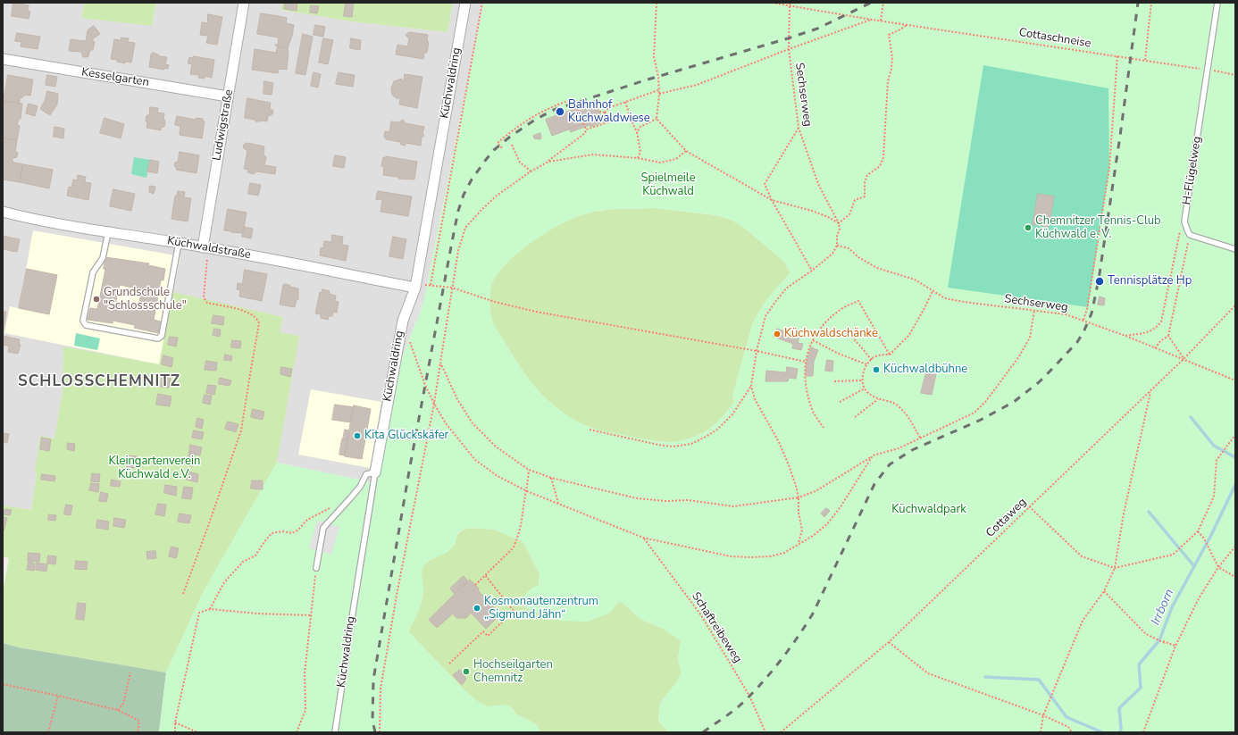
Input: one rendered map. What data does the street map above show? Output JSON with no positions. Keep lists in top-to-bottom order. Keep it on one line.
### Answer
{"streets":{"street":["Kesselgarten","Küchwaldring","Ludwigstraße","Küchwaldstraße"],"lane":["H-Flügelweg"],"path":["Cottaschneise","Sechserweg","Cottaweg","Schaftreibeweg"]},"crossings":[["Cottaschneise","Sechserweg"],["Cottaschneise","H-Flügelweg"],["Kesselgarten","Ludwigstraße"],["Küchwaldring","Küchwaldstraße"],["Sechserweg","Cottaweg"],["Ludwigstraße","Küchwaldstraße"]],"districts":["SCHLOSSCHEMNITZ"],"water":["Irrborn"],"parks":["Spielmeile Küchwald","Kleingartenverein Küchwald e.V.","Küchwaldpark"],"places":["Bahnhof Küchwaldwiese","Chemnitzer Tennis-Club Küchwald e. V.","Tennisplätze Hp","Grundschule \"Schlossschule\"","Küchwaldschänke","Küchwaldbühne","Kita Glückskäfer","Kosmonautenzentrum „Sigmund Jähn“","Hochseilgarten Chemnitz"]}
